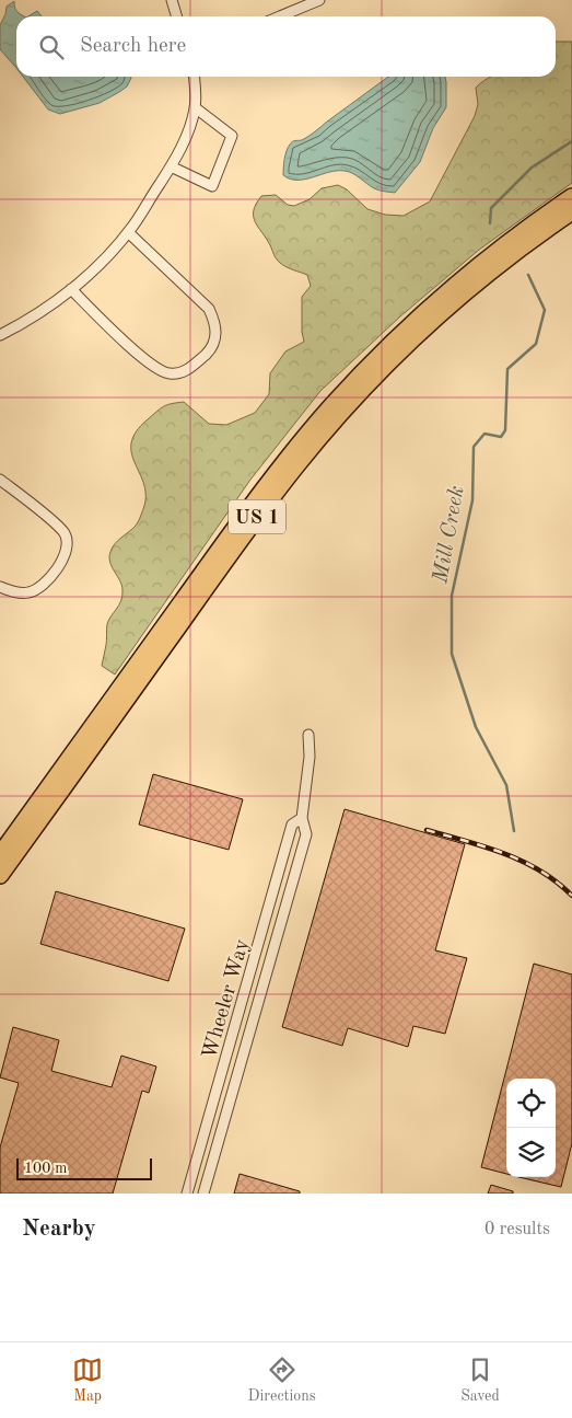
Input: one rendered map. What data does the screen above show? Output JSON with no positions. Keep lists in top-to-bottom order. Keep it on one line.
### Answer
{"streets":{"highway":["US 1"],"street":["Wheeler Way"]},"water":["Mill Creek"],"scale_bar":"100 m","page":{"search":"Search here","scale":"100 m","heading":["Nearby","0 results"],"nav":["Map","Directions","Saved"]}}
